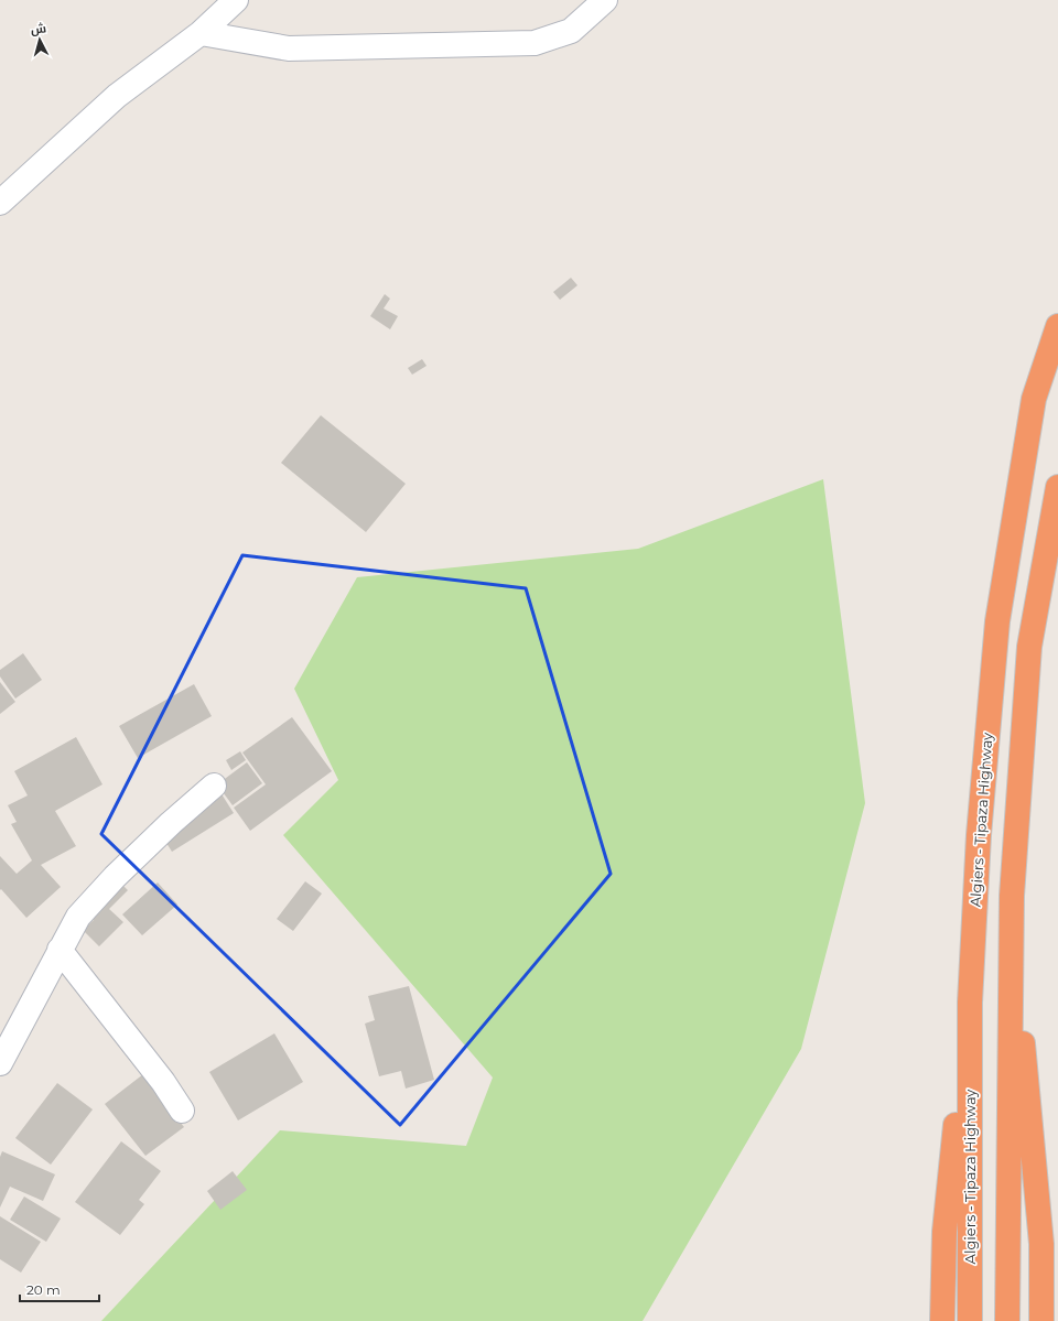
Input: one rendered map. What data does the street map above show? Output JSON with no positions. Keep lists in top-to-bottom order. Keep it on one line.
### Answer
{"streets":{"highway":["Algiers - Tipaza Highway"]},"scale_bar":"20 m","north":"top"}
